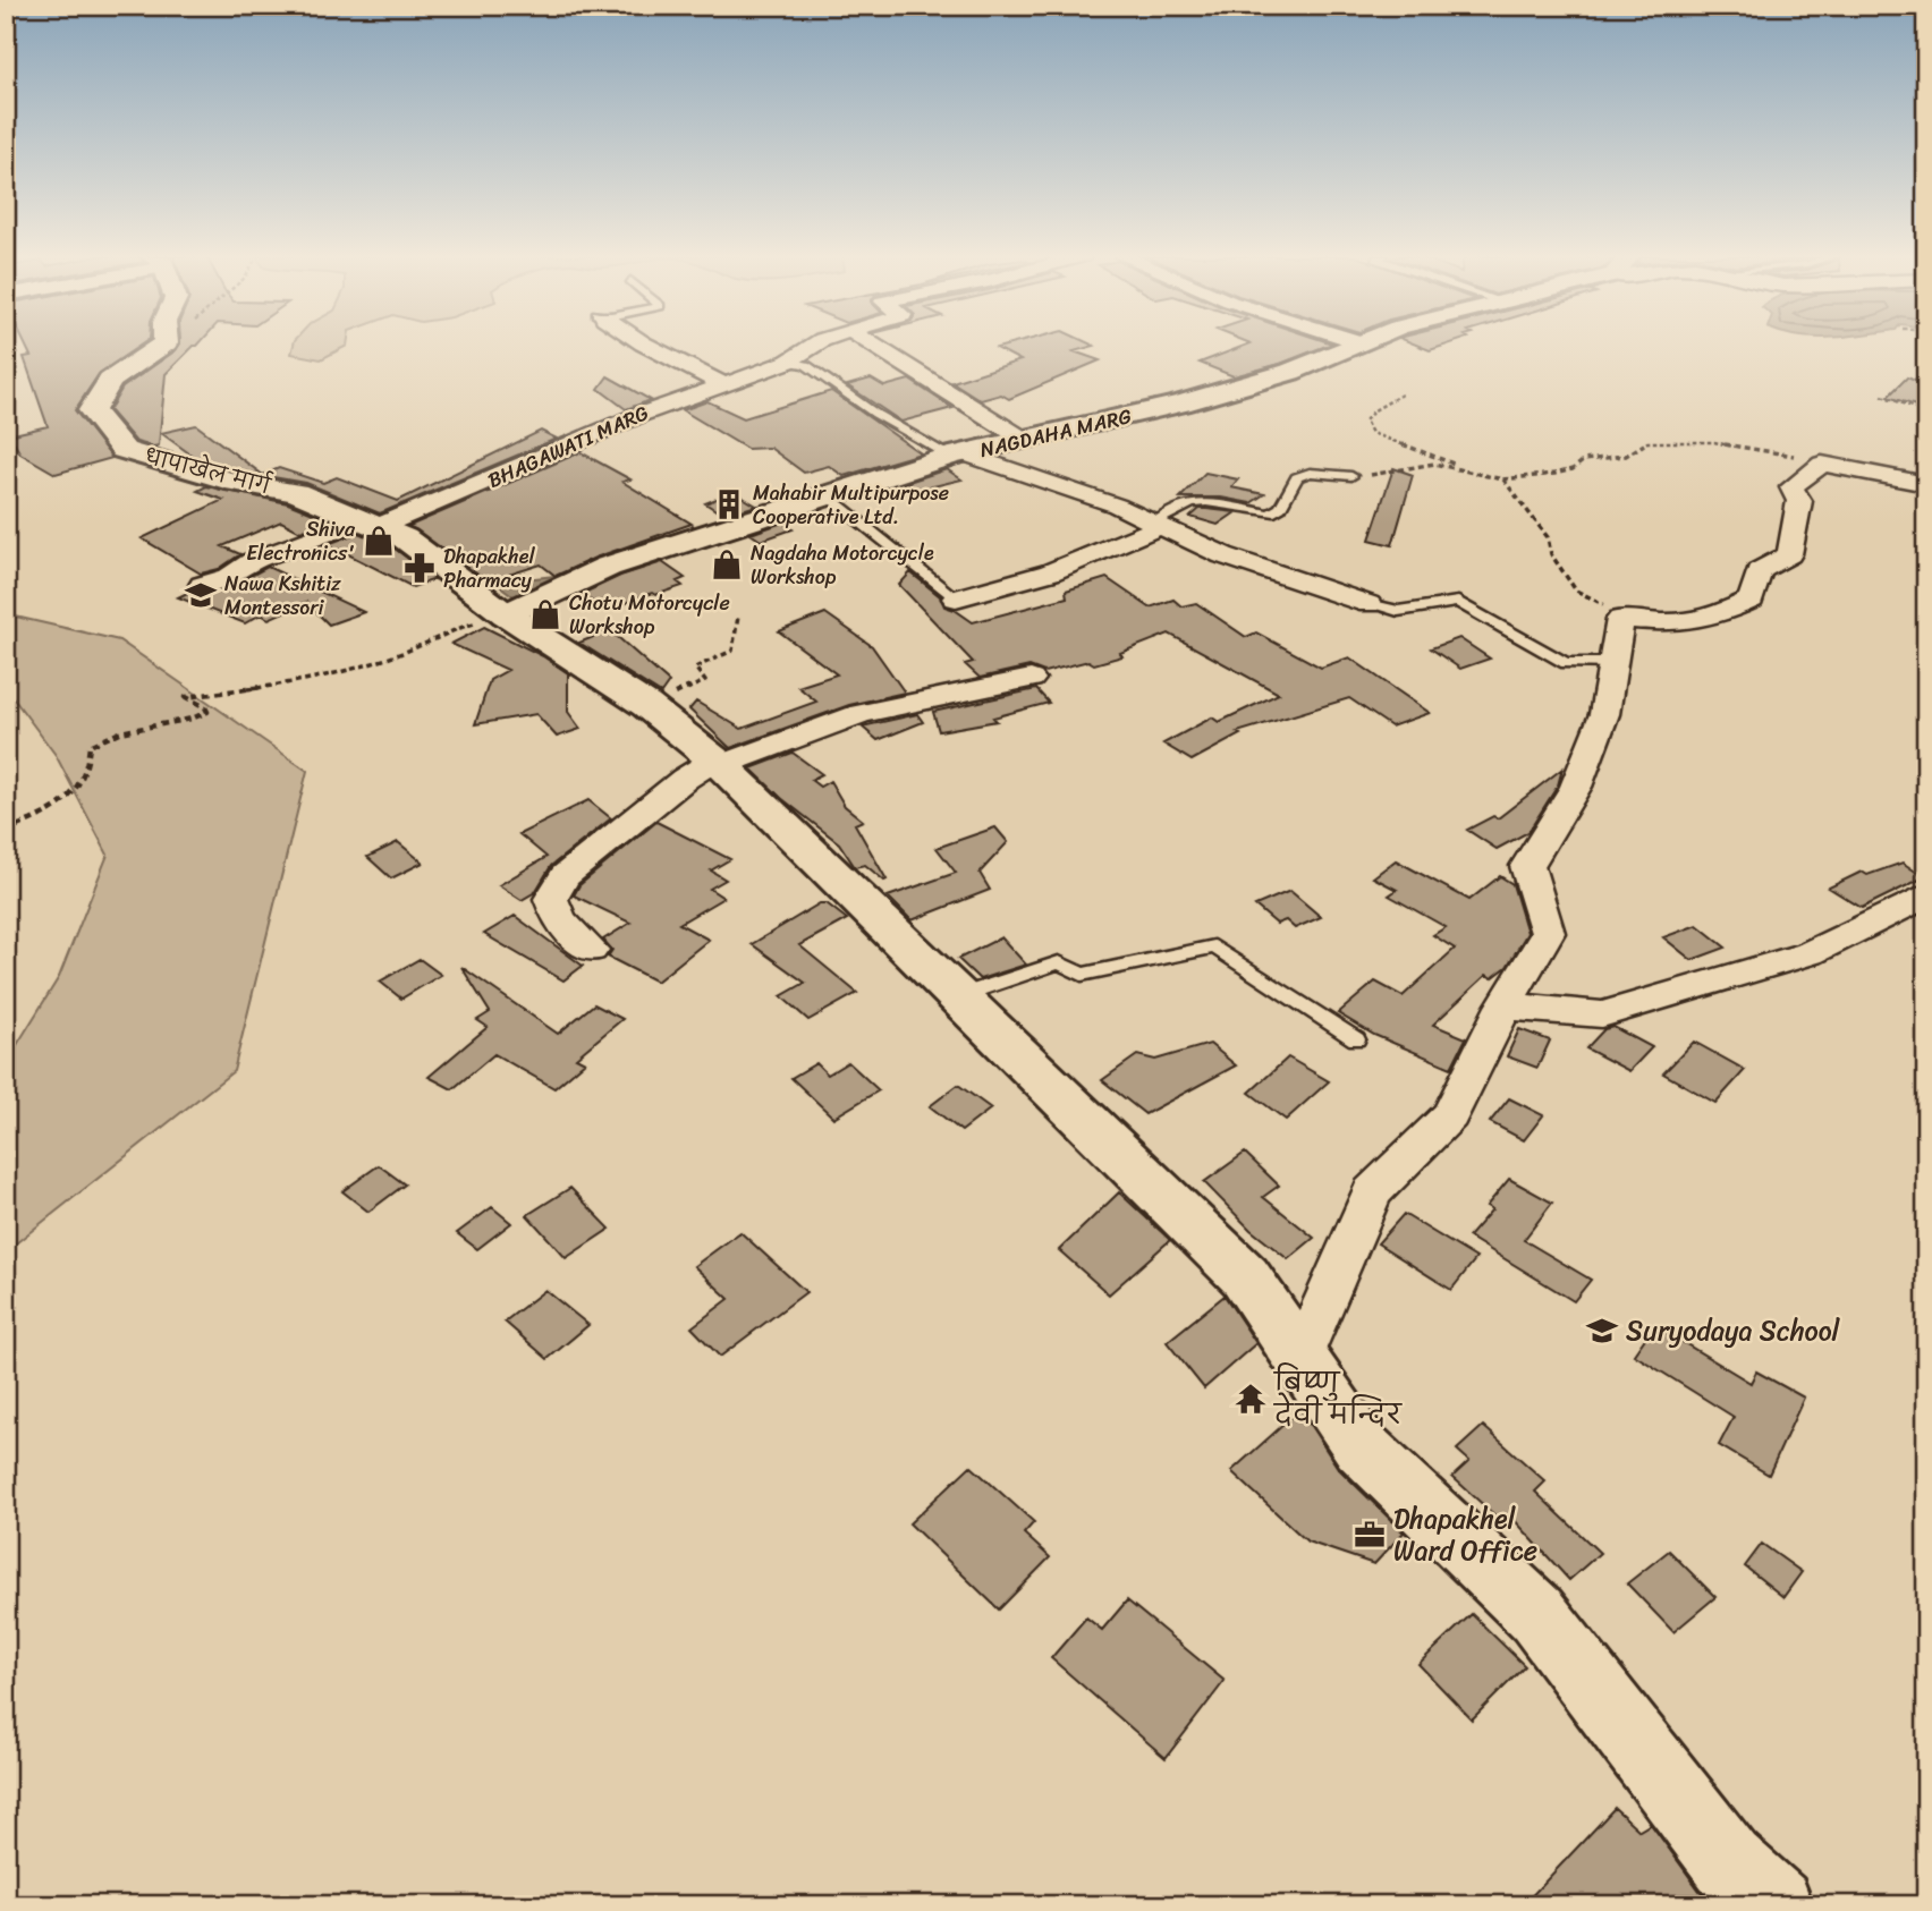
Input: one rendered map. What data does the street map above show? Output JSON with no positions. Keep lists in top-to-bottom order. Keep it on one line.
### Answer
{"streets":{"main road":["NAGDAHA MARG","धापाखेल मार्ग"],"street":["BHAGAWATI MARG"]},"crossings":[["NAGDAHA MARG","धापाखेल मार्ग"],["BHAGAWATI MARG","धापाखेल मार्ग"]],"places":{"building":["Mahabir Multipurpose Cooperative Ltd."],"shop":["Shiva Electronics'","Nagdaha Motorcycle Workshop","Chotu Motorcycle Workshop"],"pharmacy":["Dhapakhel Pharmacy"],"school or university":["Nawa Kshitiz Montessori","Suryodaya School"],"temple":["बिष्णु देवी मन्दिर"],"office":["Dhapakhel Ward Office"]}}
